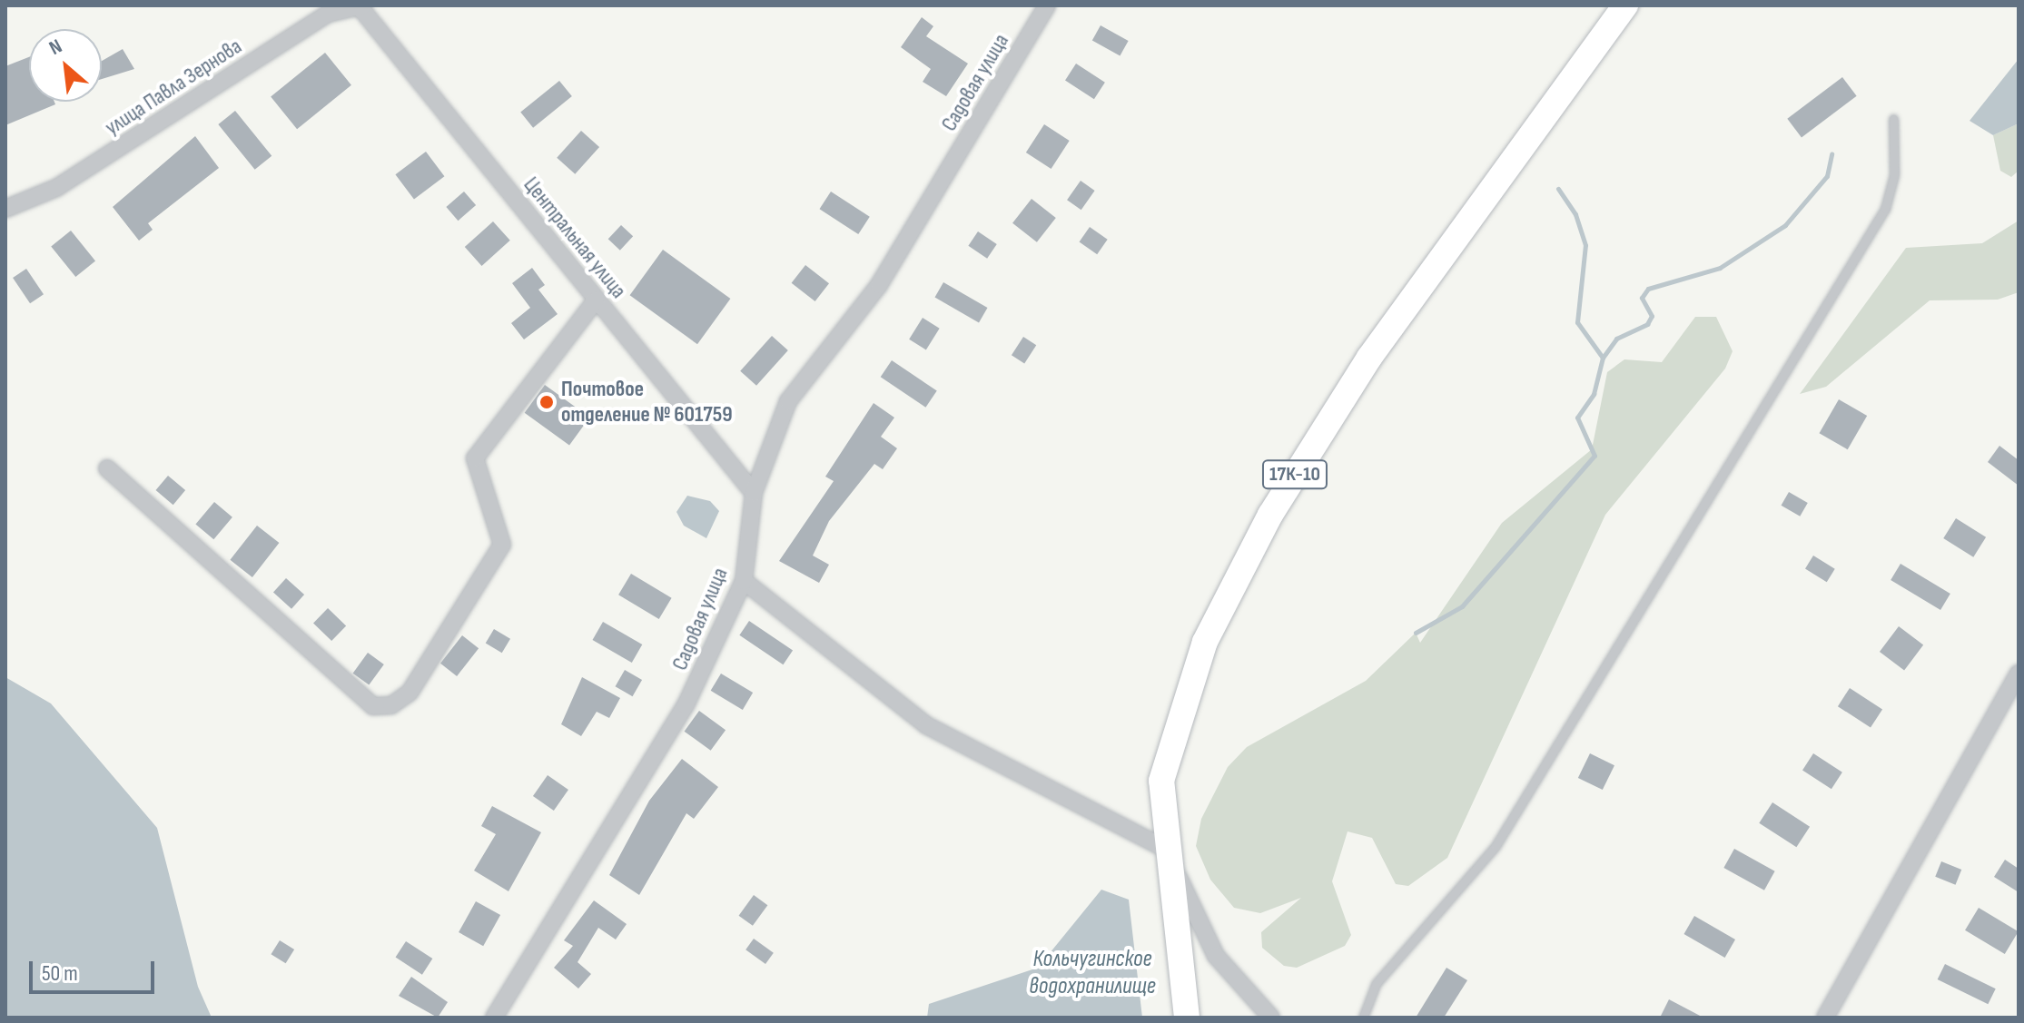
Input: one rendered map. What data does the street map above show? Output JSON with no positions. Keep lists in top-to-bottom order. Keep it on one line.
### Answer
{"streets":{"main road":["17К-10"],"street":["Садовая улица","улица Павла Зернова","Центральная улица"]},"crossings":[["Садовая улица","Центральная улица"],["улица Павла Зернова","Центральная улица"]],"water":["Кольчугинское водохранилище"],"places":["Почтовое отделение № 601759"],"scale_bar":"50 m","north":"top left"}
